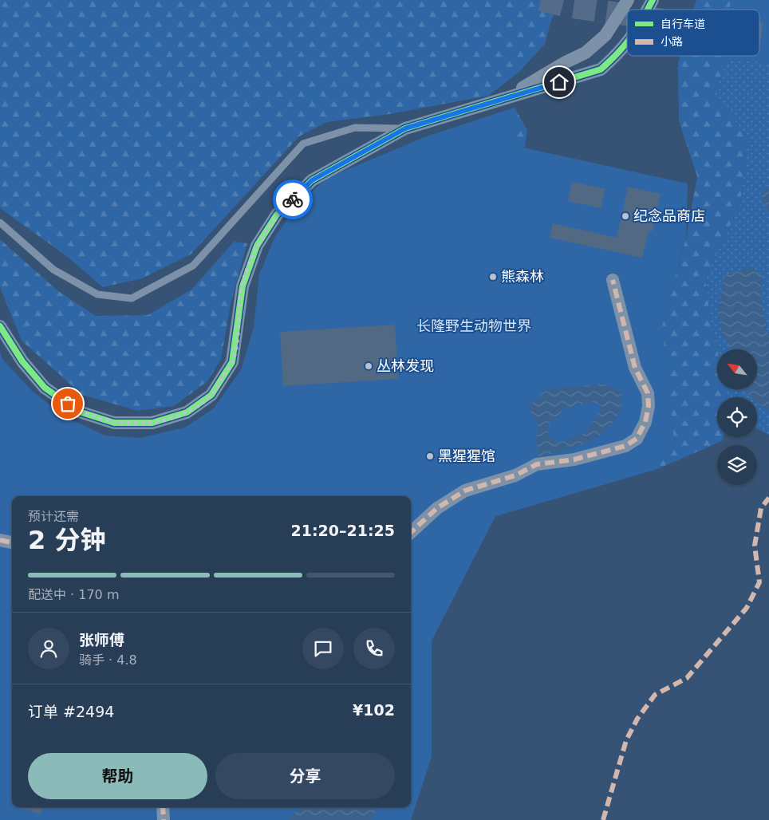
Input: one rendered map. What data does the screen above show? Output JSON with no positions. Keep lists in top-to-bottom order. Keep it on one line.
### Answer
{"parks":["长隆野生动物世界"],"places":["纪念品商店","熊森林","丛林发现","黑猩猩馆"],"legend":["自行车道","小路"],"north":"top left","page":{"heading":["2 分钟","预计还需","21:20–21:25"],"panel":["张师傅","骑手 · 4.8","订单 #2494","¥102"],"bar":"配送中 · 170 m","buttons":["帮助","分享"]}}
